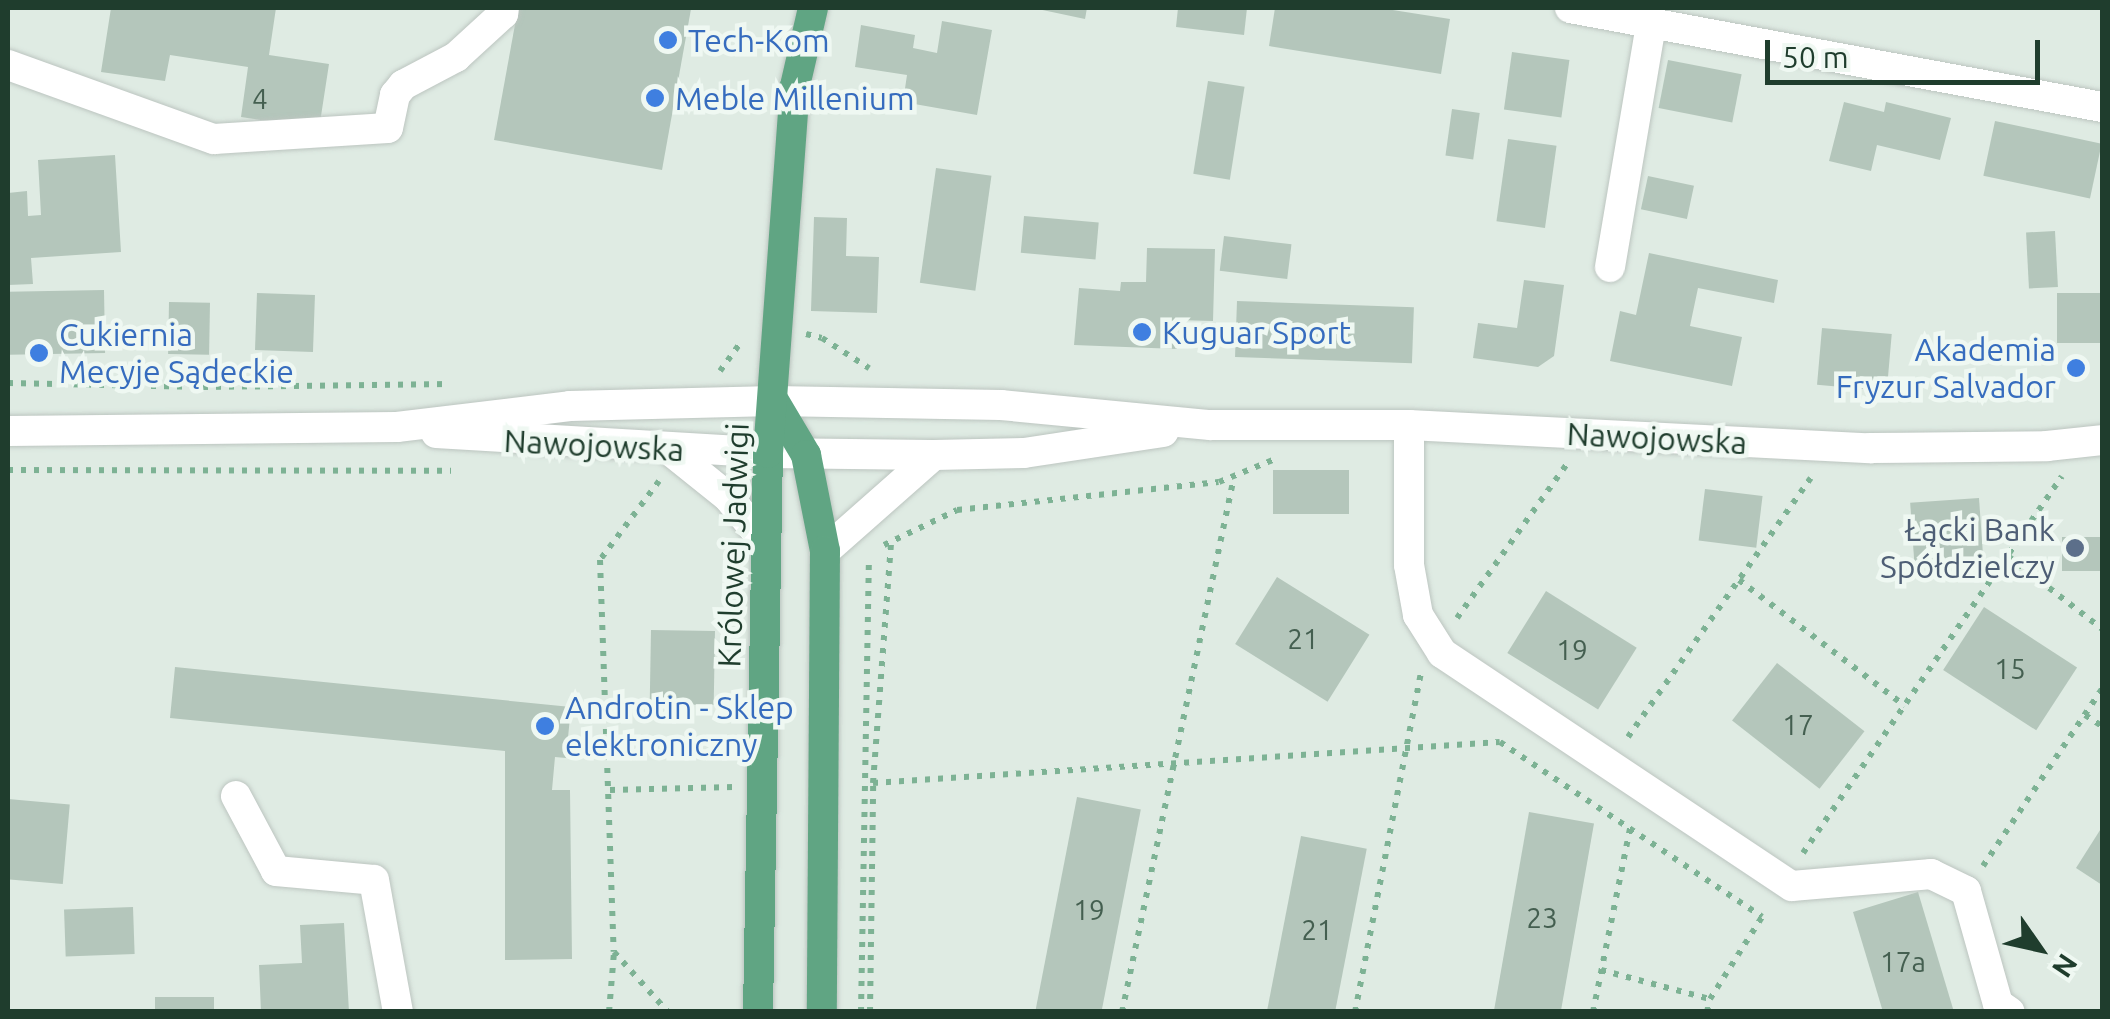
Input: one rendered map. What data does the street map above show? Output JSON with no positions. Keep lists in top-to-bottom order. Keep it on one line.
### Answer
{"streets":{"main road":["Królowej Jadwigi"],"street":["Nawojowska"]},"crossings":[["Nawojowska","Królowej Jadwigi"]],"places":["Tech-Kom","Meble Millenium","Kuguar Sport","Cukiernia Mecyje Sądeckie","Akademia Fryzur Salvador","Łącki Bank Spółdzielczy","Androtin - Sklep elektroniczny"],"house_numbers":["4","21","19","15","17","19","23","21","17a"],"scale_bar":"50 m","north":"bottom right"}
